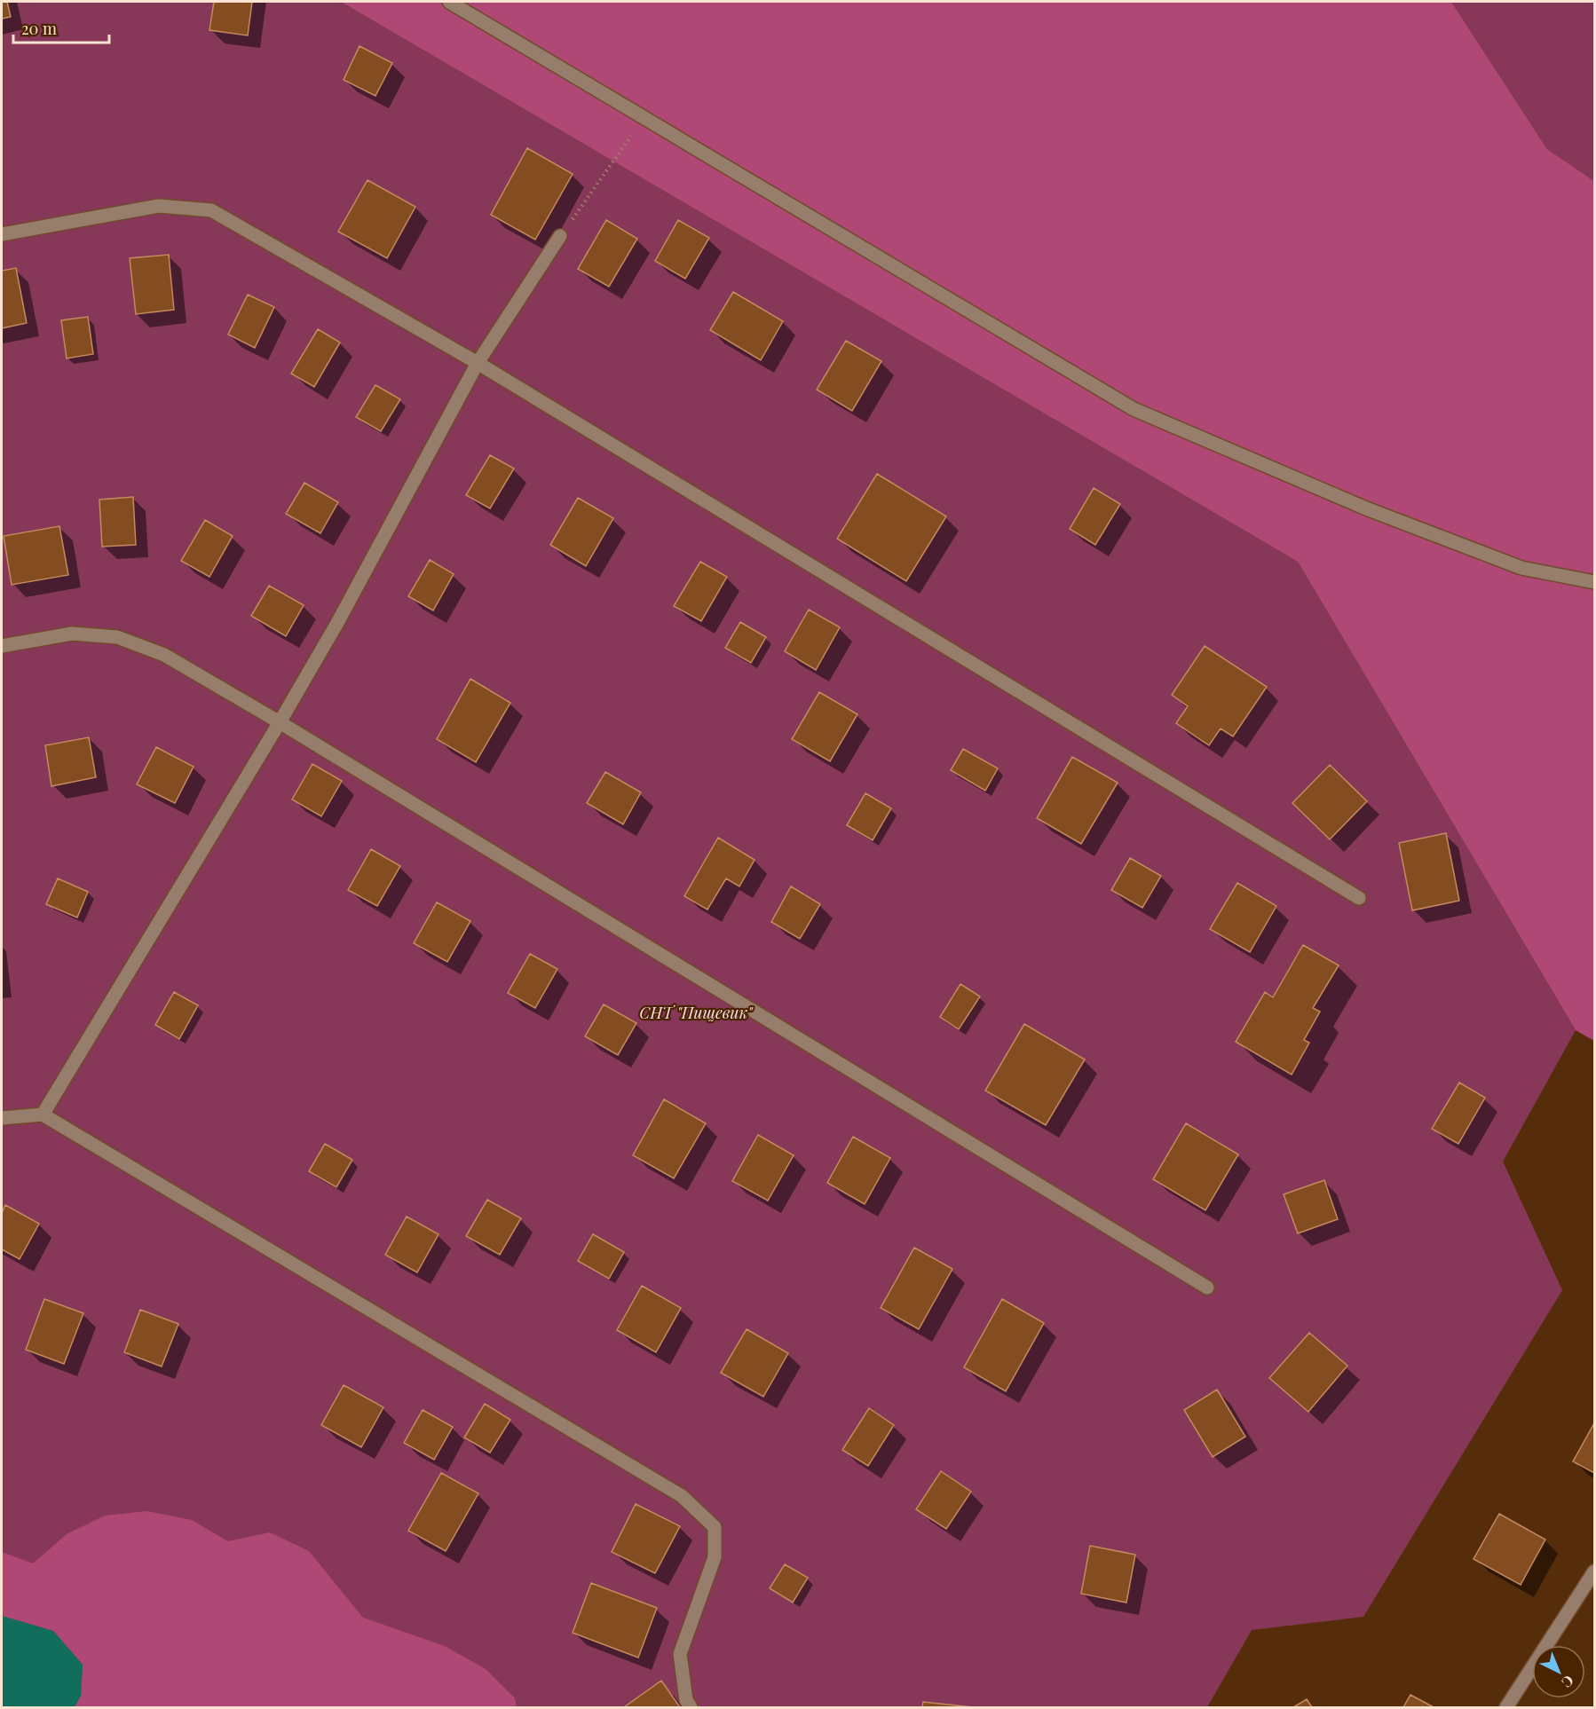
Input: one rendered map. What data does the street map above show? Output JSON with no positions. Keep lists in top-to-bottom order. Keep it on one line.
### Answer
{"parks":["СНТ \"Пищевик\""],"scale_bar":"20 m","north":"bottom right"}
